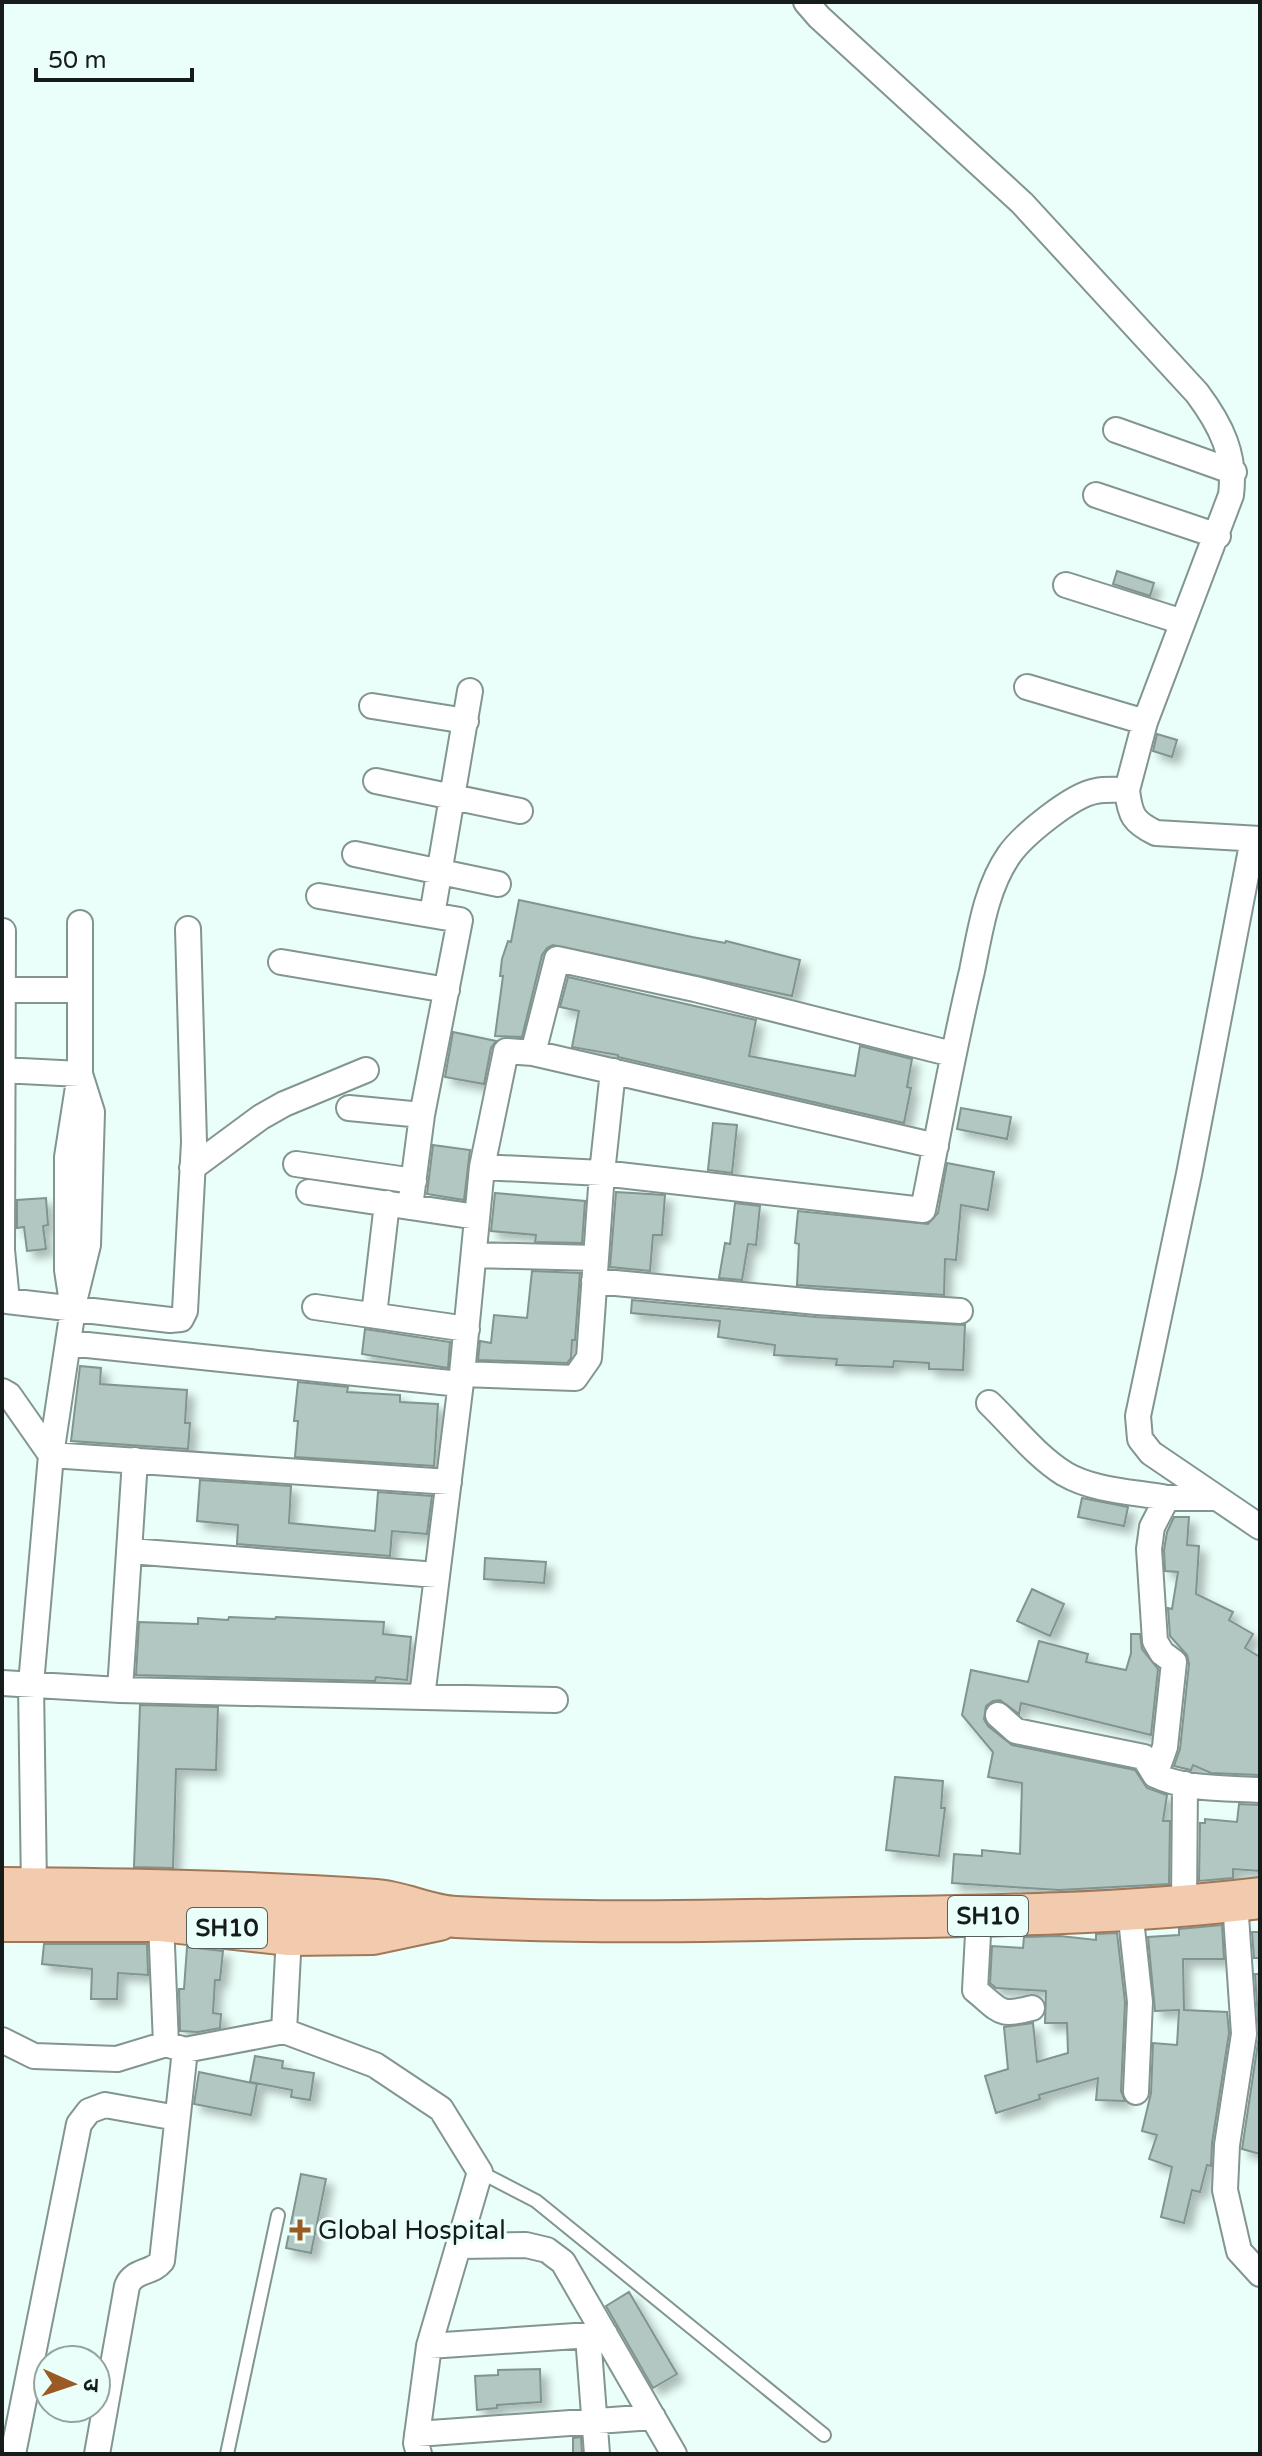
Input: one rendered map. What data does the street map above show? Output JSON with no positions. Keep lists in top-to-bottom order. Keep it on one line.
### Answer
{"streets":{"main road":["SH10"]},"places":{"health":["Global Hospital"]},"scale_bar":"50 m","north":"right"}
